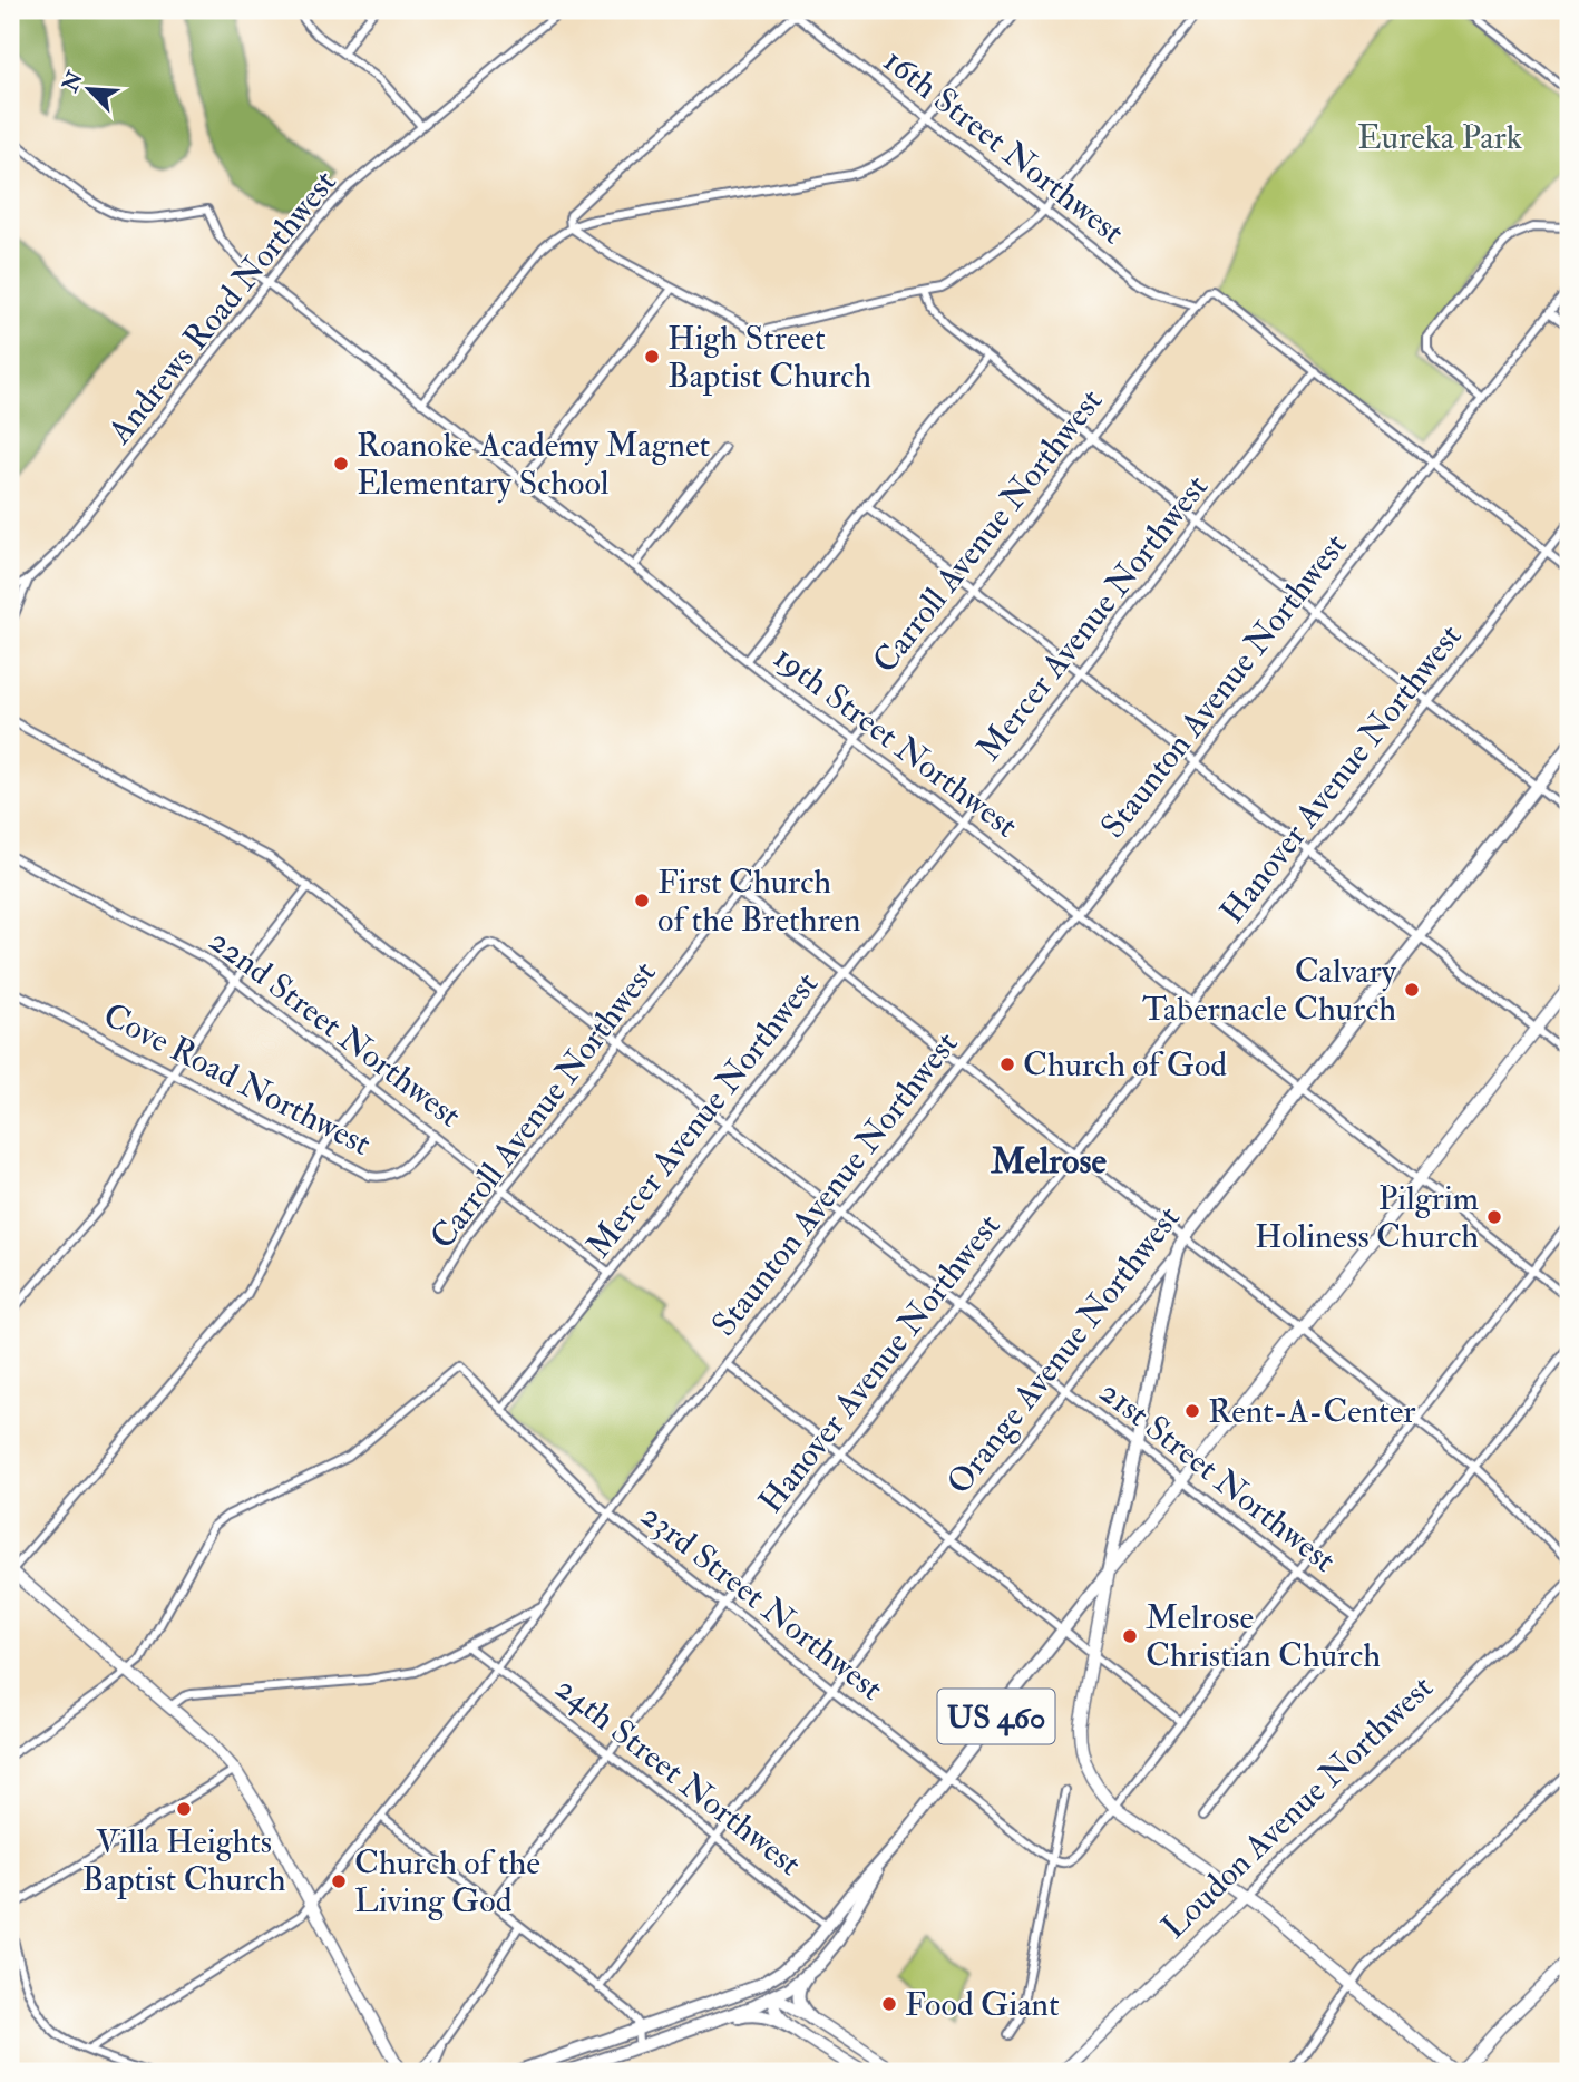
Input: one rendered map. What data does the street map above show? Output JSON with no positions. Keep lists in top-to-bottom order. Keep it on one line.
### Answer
{"streets":{"main road":["Orange Avenue Northwest","US 460"],"street":["16th Street Northwest","Andrews Road Northwest","Carroll Avenue Northwest","Mercer Avenue Northwest","Staunton Avenue Northwest","19th Street Northwest","Hanover Avenue Northwest","22nd Street Northwest","Cove Road Northwest","21st Street Northwest","23rd Street Northwest","24th Street Northwest","Loudon Avenue Northwest"]},"crossings":[["16th Street Northwest","Carroll Avenue Northwest"],["Andrews Road Northwest","19th Street Northwest"],["Carroll Avenue Northwest","Mercer Avenue Northwest"],["Carroll Avenue Northwest","19th Street Northwest"],["Carroll Avenue Northwest","22nd Street Northwest"],["Carroll Avenue Northwest","21st Street Northwest"],["Mercer Avenue Northwest","19th Street Northwest"],["Mercer Avenue Northwest","22nd Street Northwest"],["Mercer Avenue Northwest","21st Street Northwest"],["Mercer Avenue Northwest","23rd Street Northwest"],["Staunton Avenue Northwest","19th Street Northwest"],["Staunton Avenue Northwest","21st Street Northwest"],["Staunton Avenue Northwest","23rd Street Northwest"],["Staunton Avenue Northwest","24th Street Northwest"],["19th Street Northwest","Hanover Avenue Northwest"],["19th Street Northwest","Orange Avenue Northwest"],["Hanover Avenue Northwest","21st Street Northwest"],["Hanover Avenue Northwest","23rd Street Northwest"],["Hanover Avenue Northwest","24th Street Northwest"],["22nd Street Northwest","Cove Road Northwest"],["Orange Avenue Northwest","21st Street Northwest"],["Orange Avenue Northwest","23rd Street Northwest"],["Orange Avenue Northwest","US 460"],["Orange Avenue Northwest","24th Street Northwest"],["21st Street Northwest","US 460"],["23rd Street Northwest","US 460"],["US 460","24th Street Northwest"]],"districts":["Melrose"],"parks":["Eureka Park"],"places":["High Street Baptist Church","Roanoke Academy Magnet Elementary School","First Church of the Brethren","Calvary Tabernacle Church","Church of God","Pilgrim Holiness Church","Rent-A-Center","Melrose Christian Church","Villa Heights Baptist Church","Church of the Living God","Food Giant"],"north":"top left"}
